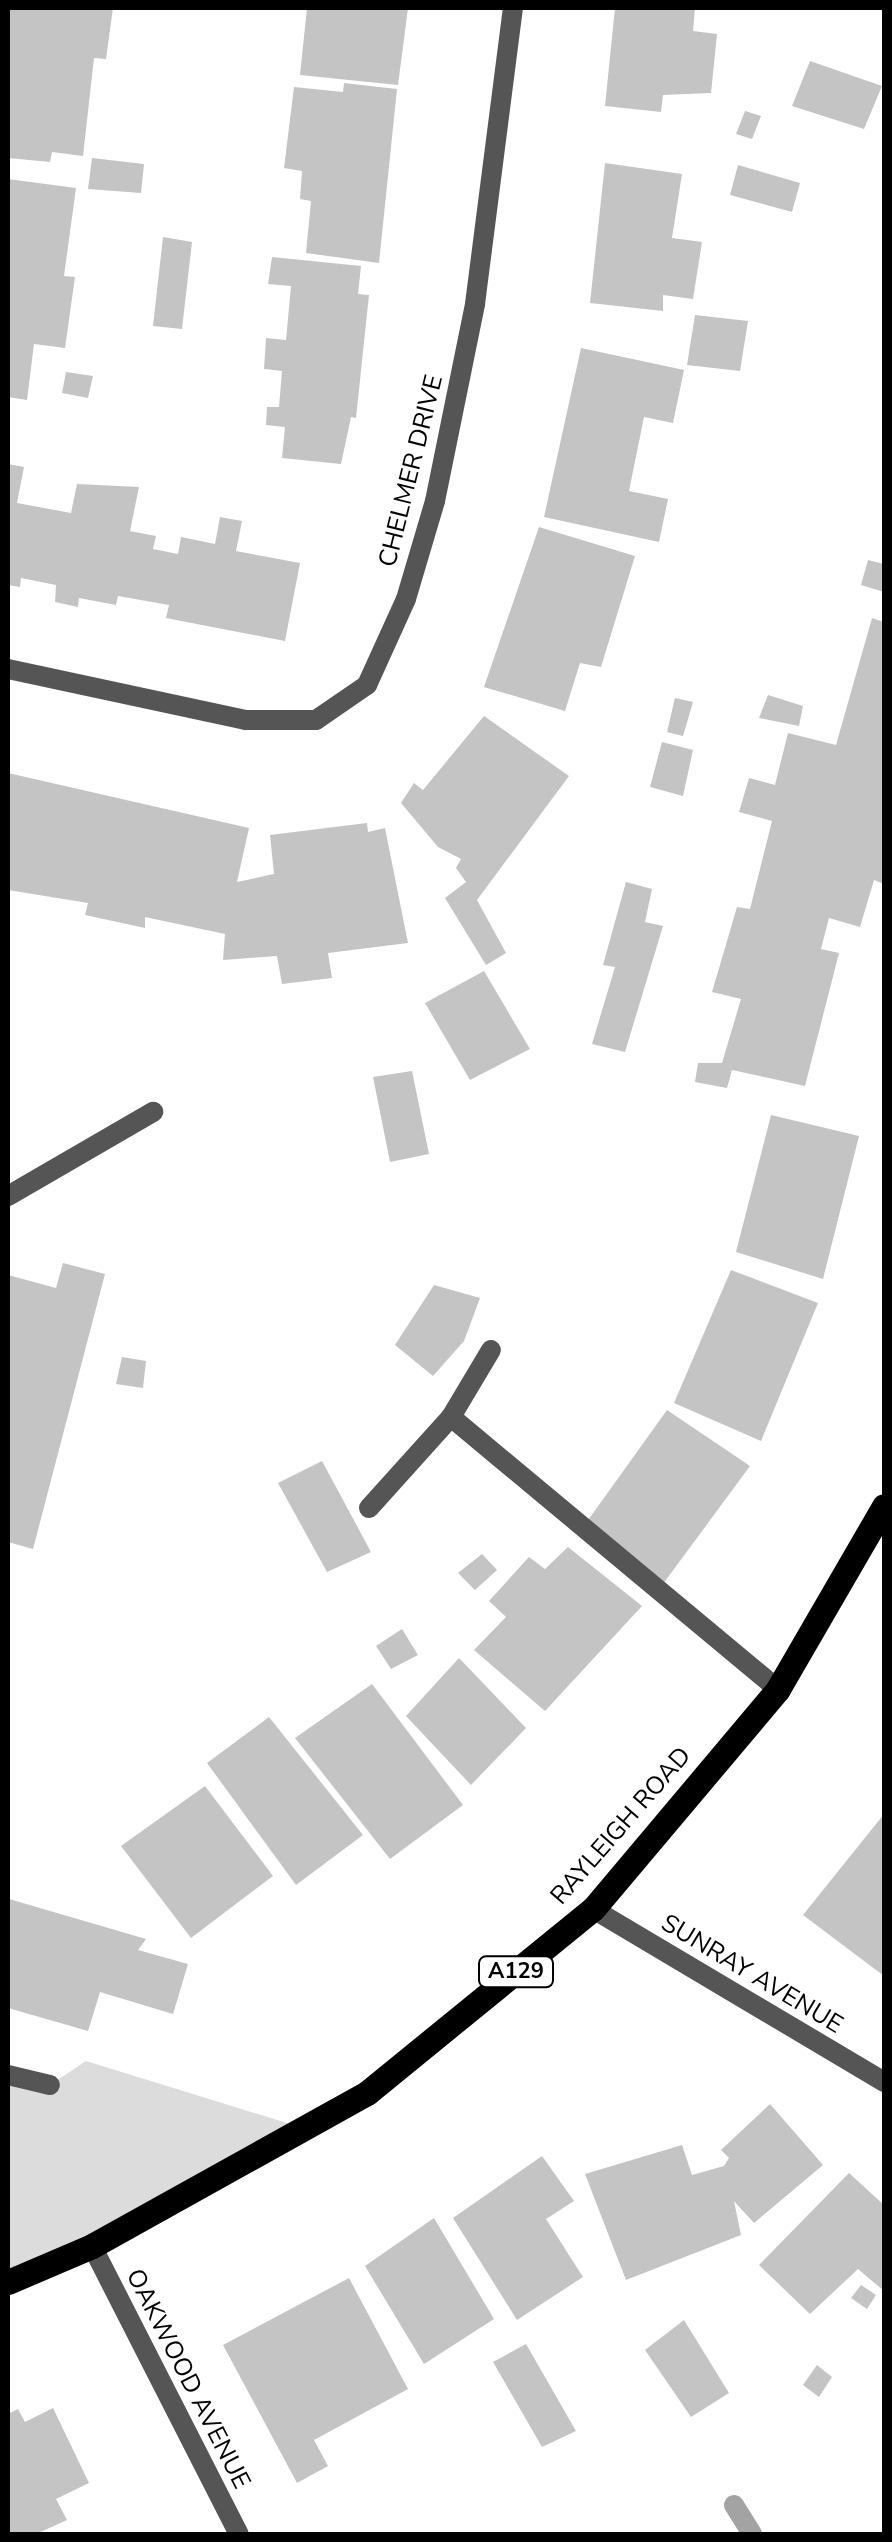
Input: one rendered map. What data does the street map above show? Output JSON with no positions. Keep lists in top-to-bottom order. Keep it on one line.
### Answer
{"streets":{"main road":["RAYLEIGH ROAD","A129"],"street":["CHELMER DRIVE","SUNRAY AVENUE","OAKWOOD AVENUE"]},"crossings":[["RAYLEIGH ROAD","SUNRAY AVENUE"],["RAYLEIGH ROAD","OAKWOOD AVENUE"]]}
